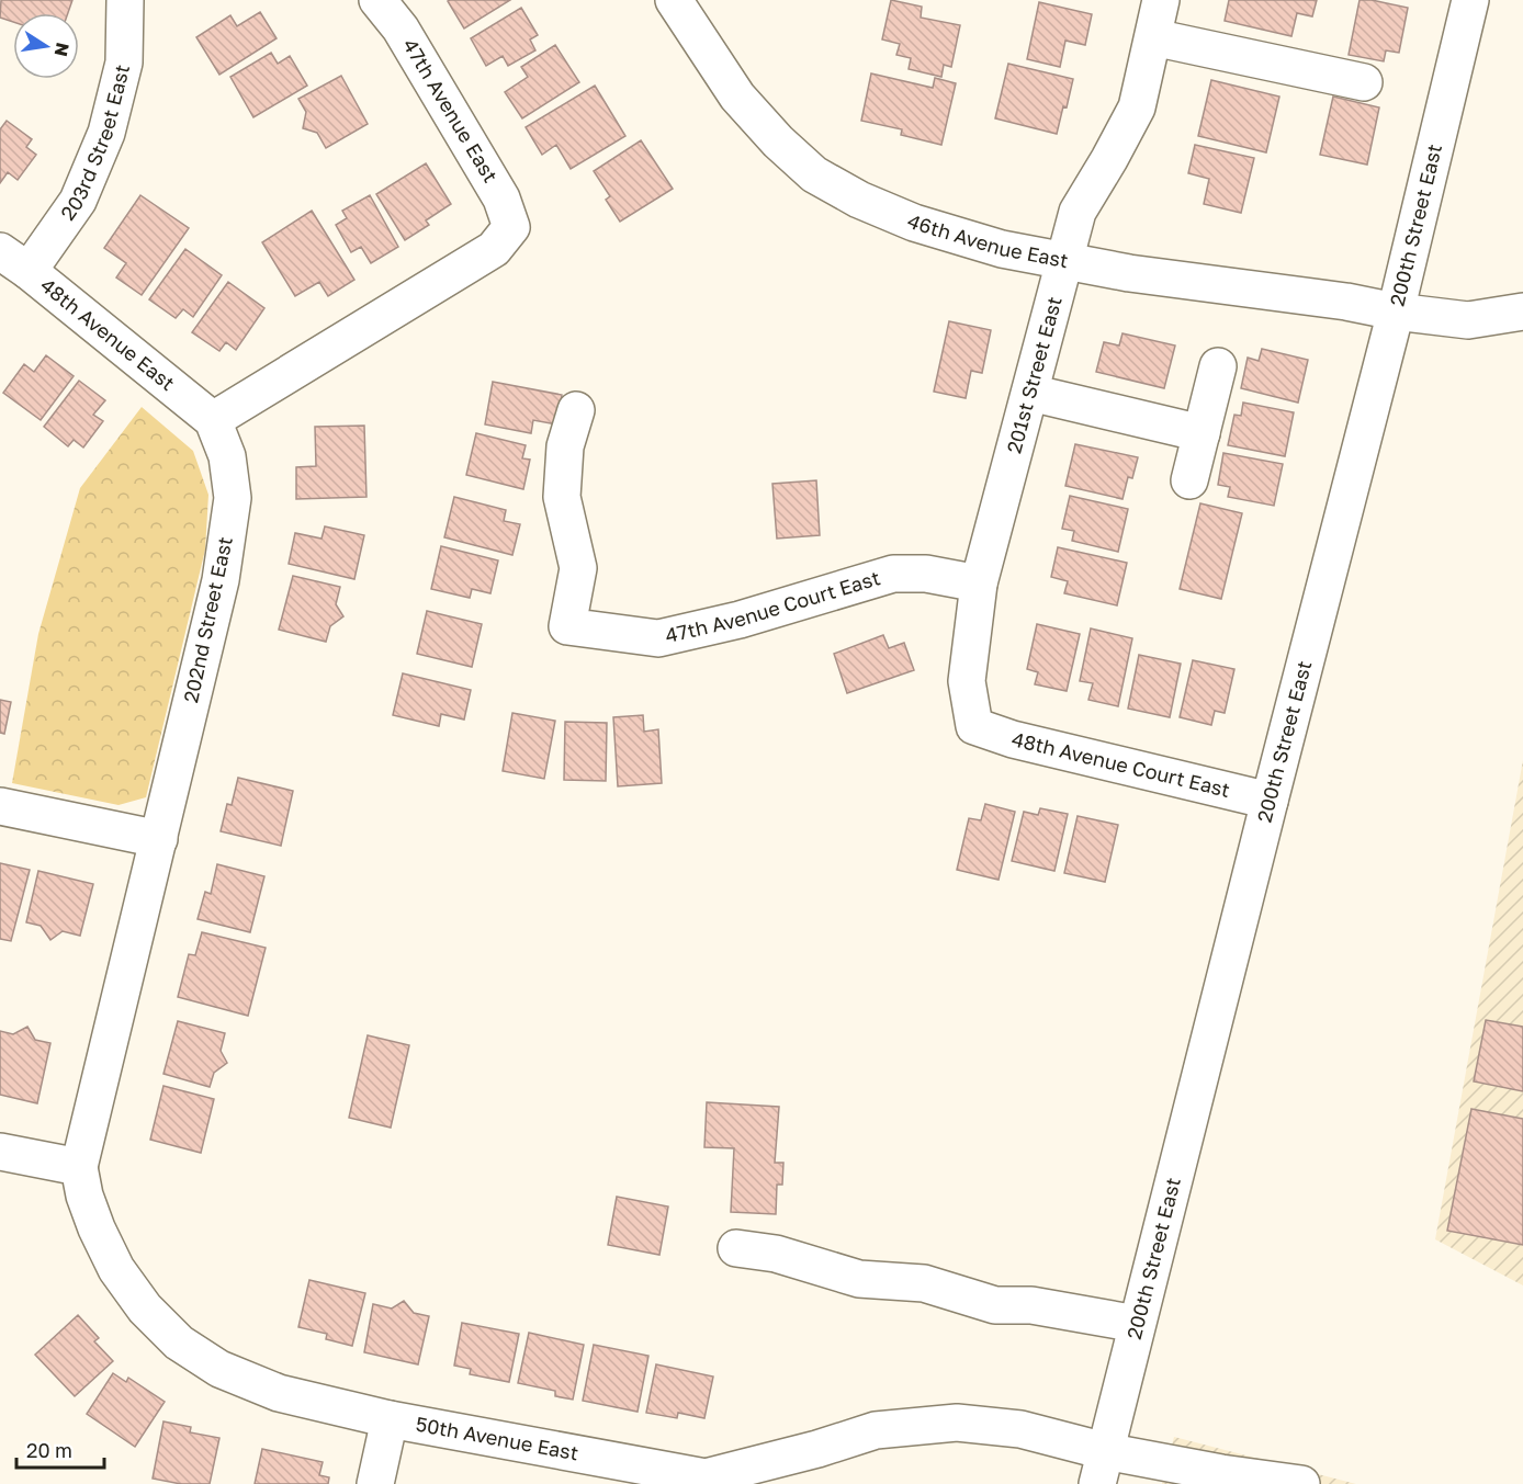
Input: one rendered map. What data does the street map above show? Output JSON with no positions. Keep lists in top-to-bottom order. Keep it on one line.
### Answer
{"streets":{"street":["47th Avenue East","203rd Street East","200th Street East","46th Avenue East","48th Avenue East","201st Street East","47th Avenue Court East","202nd Street East","48th Avenue Court East","50th Avenue East"]},"crossings":[["47th Avenue East","48th Avenue East"],["47th Avenue East","202nd Street East"],["203rd Street East","48th Avenue East"],["200th Street East","46th Avenue East"],["200th Street East","48th Avenue Court East"],["200th Street East","50th Avenue East"],["46th Avenue East","201st Street East"],["48th Avenue East","202nd Street East"],["201st Street East","47th Avenue Court East"],["201st Street East","48th Avenue Court East"],["202nd Street East","50th Avenue East"]],"scale_bar":"20 m","north":"right"}
